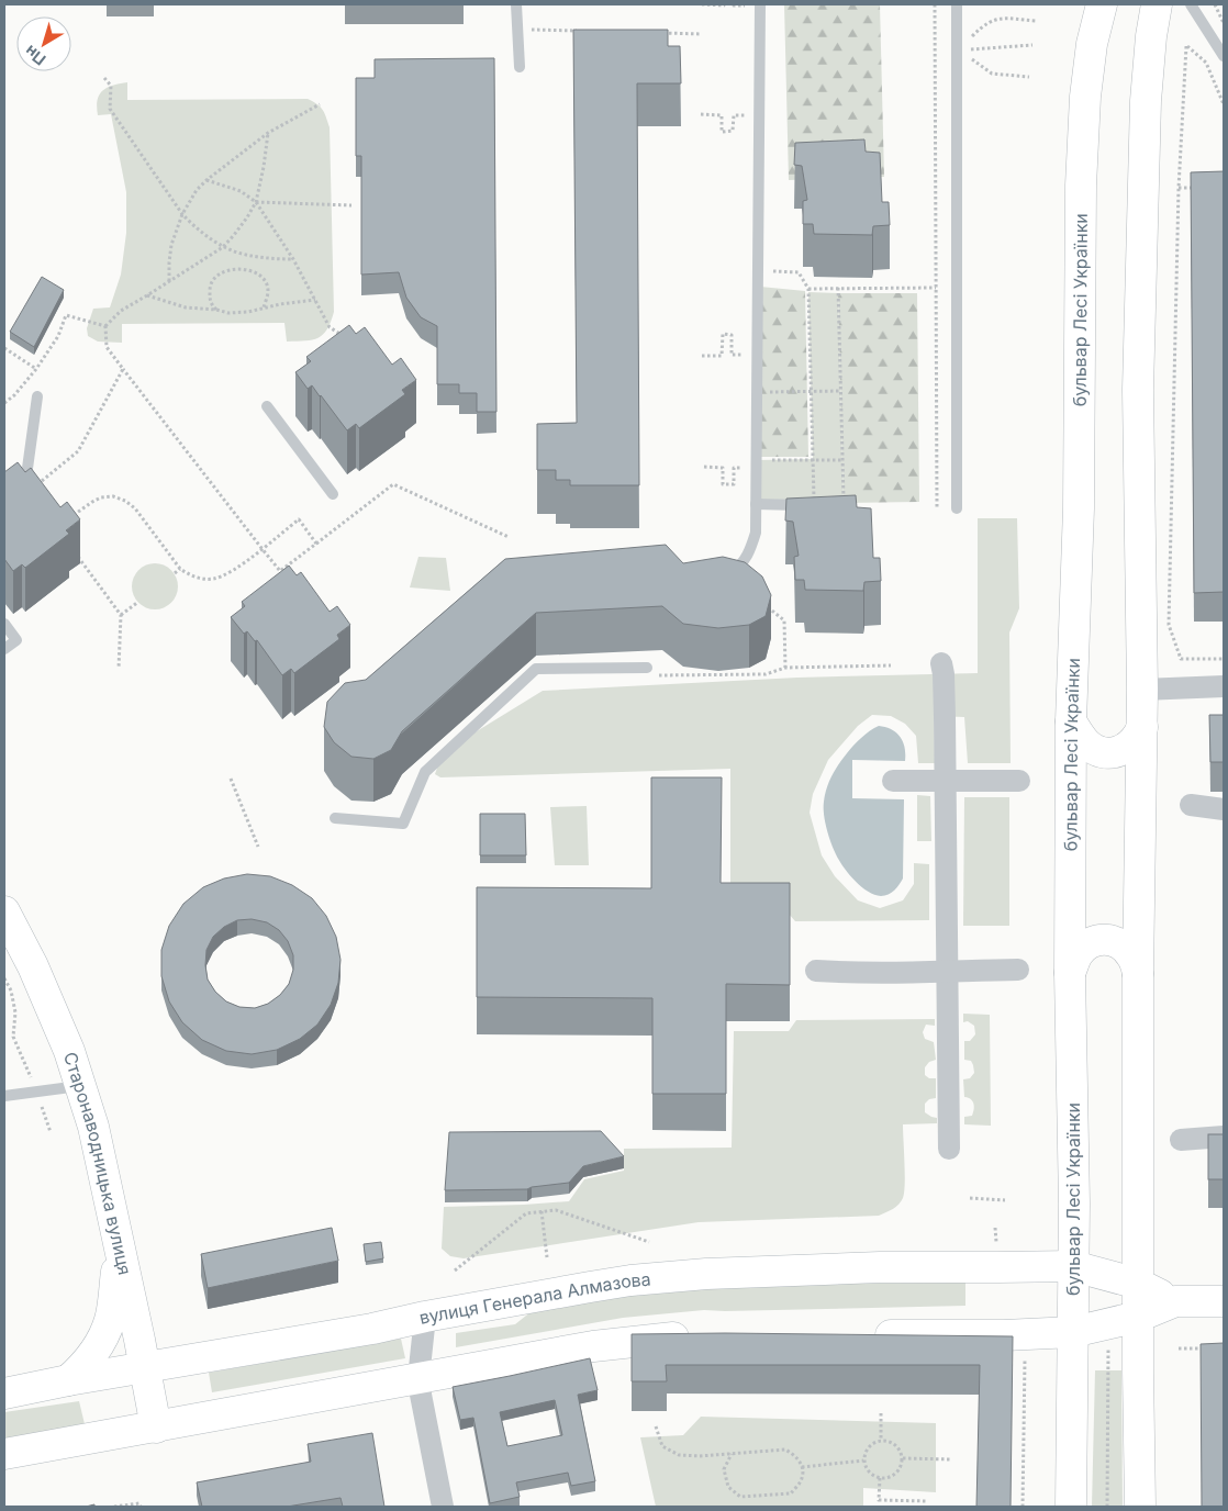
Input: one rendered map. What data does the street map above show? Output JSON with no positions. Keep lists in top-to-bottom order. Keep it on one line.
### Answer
{"streets":{"main road":["бульвар Лесі Українки","Старонаводницька вулиця","вулиця Генерала Алмазова"]},"crossings":[["бульвар Лесі Українки","вулиця Генерала Алмазова"],["Старонаводницька вулиця","вулиця Генерала Алмазова"]],"north":"bottom left"}
